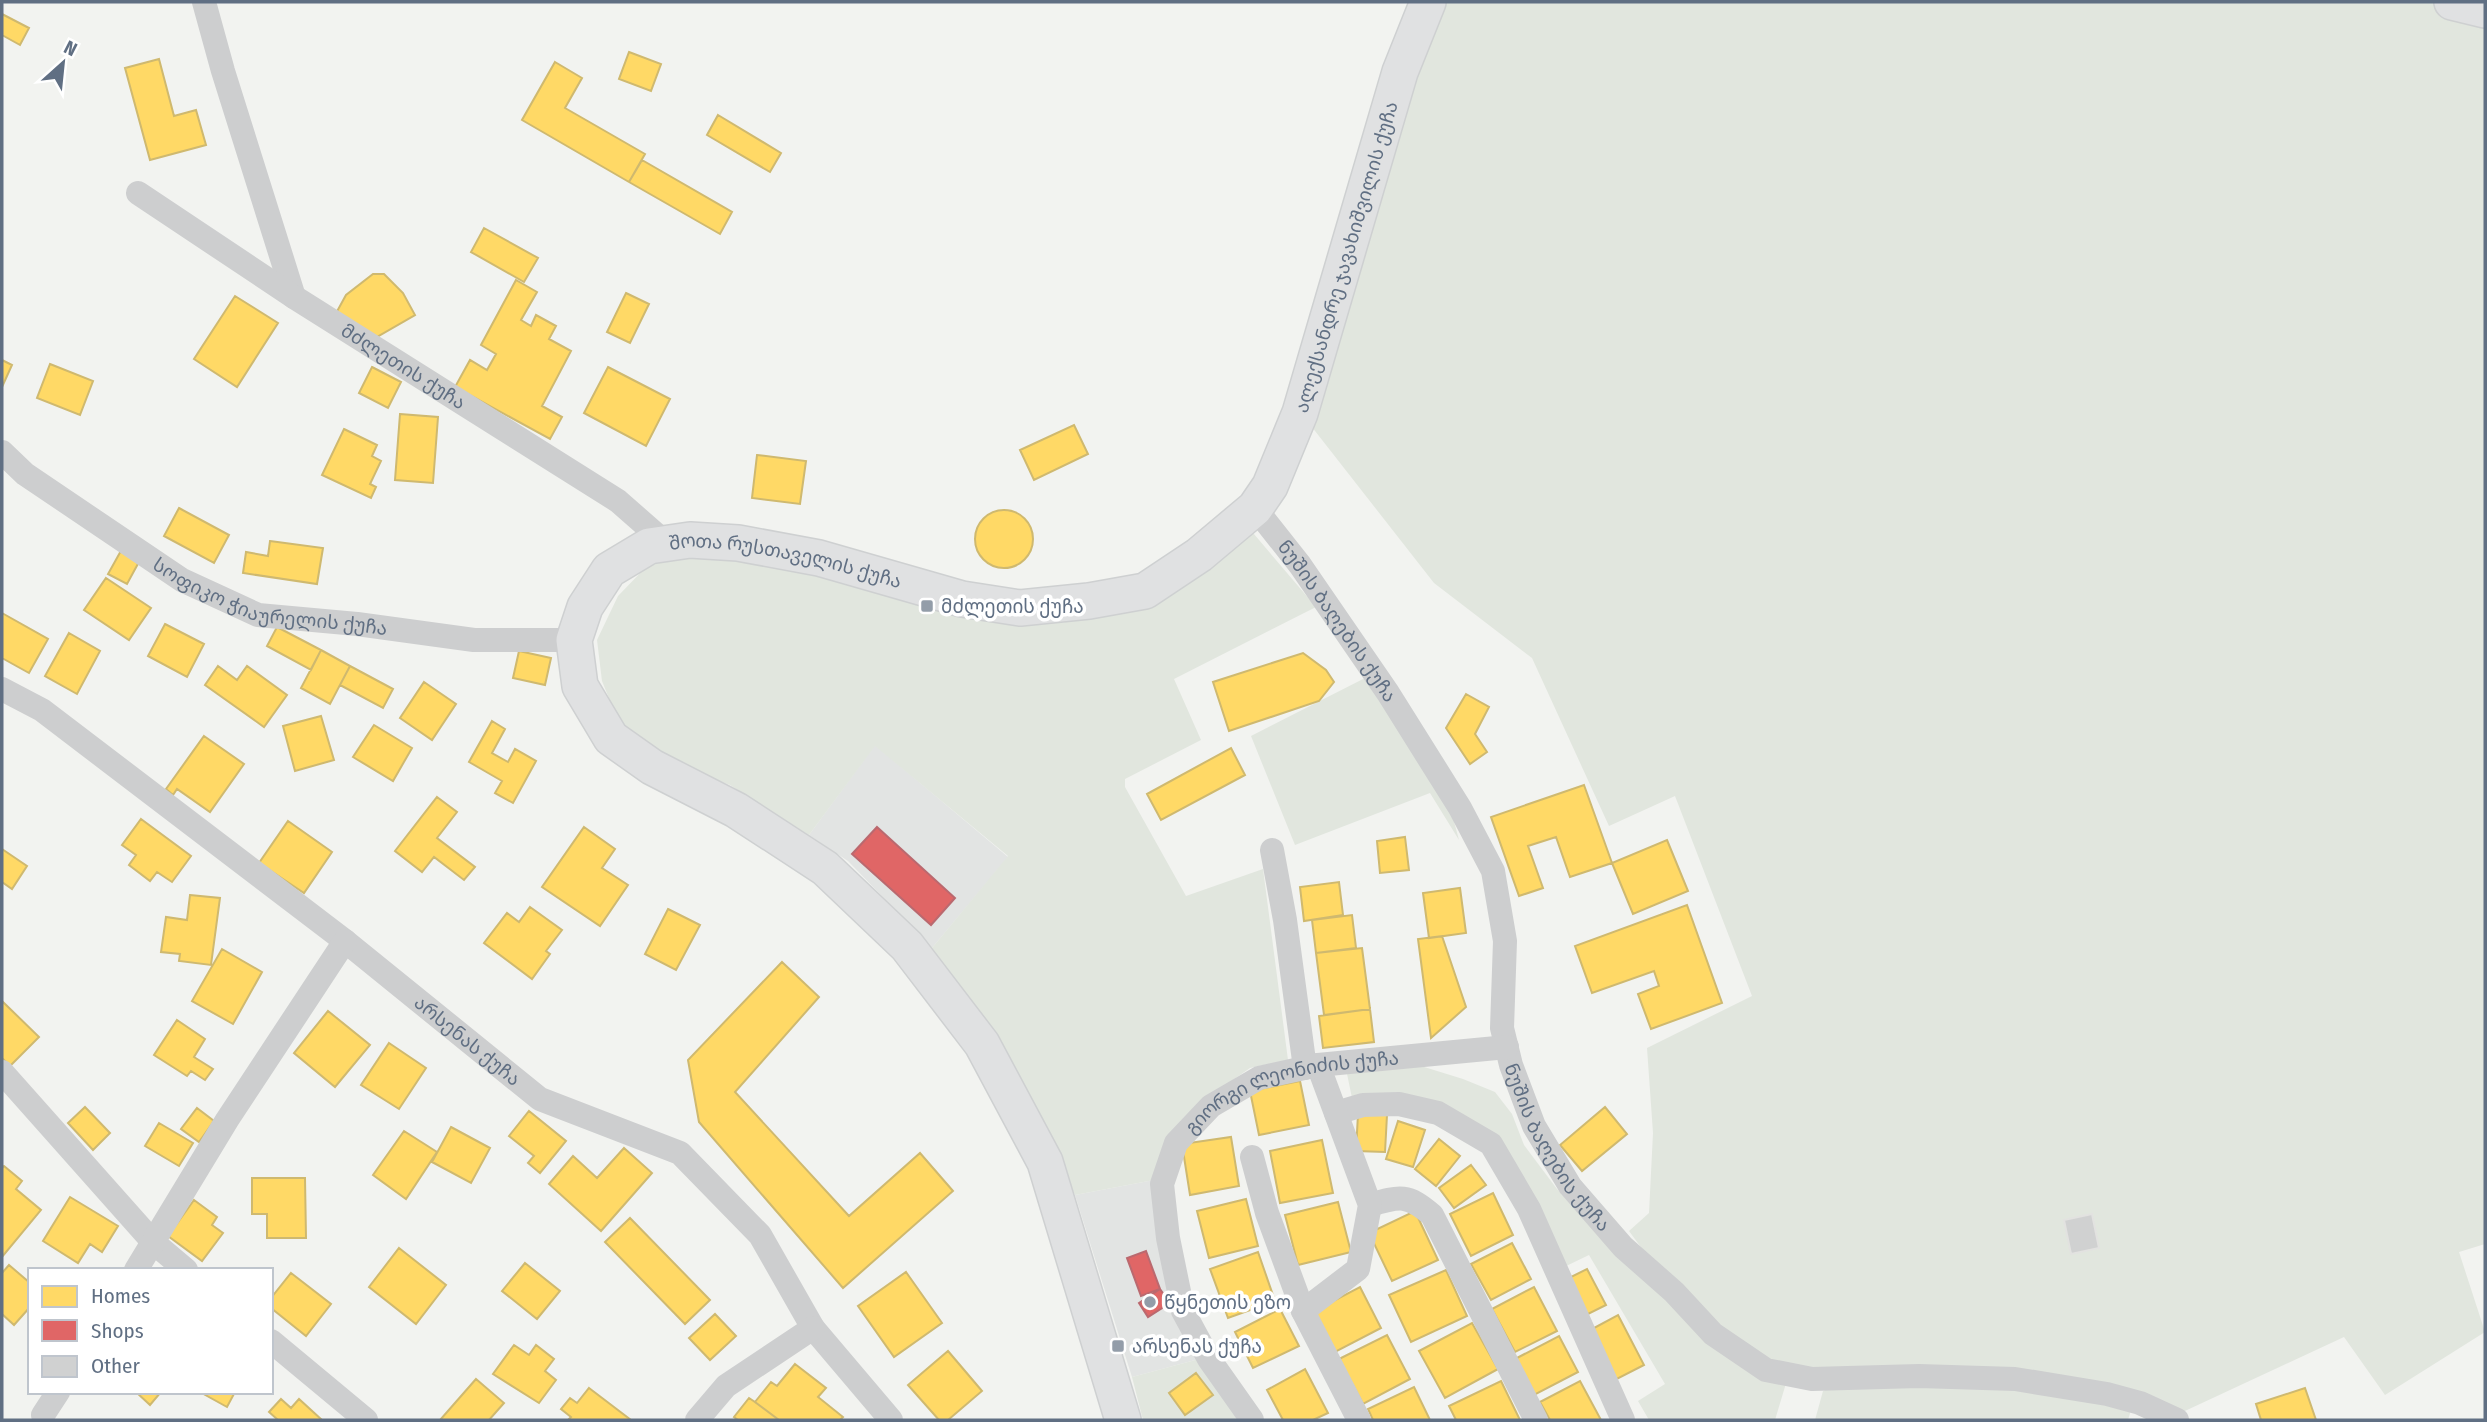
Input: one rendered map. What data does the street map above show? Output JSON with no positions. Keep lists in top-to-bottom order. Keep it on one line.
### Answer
{"streets":{"main road":["ალექსანდრე ჯავახიშვილის ქუჩა","შოთა რუსთაველის ქუჩა"],"street":["მძლეთის ქუჩა","სოფიკო ჭიაურელის ქუჩა","ნუშის ბაღების ქუჩა","არსენას ქუჩა","გიორგი ლეონიძის ქუჩა"]},"crossings":[["ალექსანდრე ჯავახიშვილის ქუჩა","შოთა რუსთაველის ქუჩა"],["ალექსანდრე ჯავახიშვილის ქუჩა","ნუშის ბაღების ქუჩა"],["მძლეთის ქუჩა","შოთა რუსთაველის ქუჩა"],["შოთა რუსთაველის ქუჩა","სოფიკო ჭიაურელის ქუჩა"],["შოთა რუსთაველის ქუჩა","ნუშის ბაღების ქუჩა"],["ნუშის ბაღების ქუჩა","გიორგი ლეონიძის ქუჩა"]],"places":{"transit":["მძლეთის ქუჩა","არსენას ქუჩა"],"other":["წყნეთის ეზო"]},"legend":["Homes","Shops","Other"],"north":"top right"}
